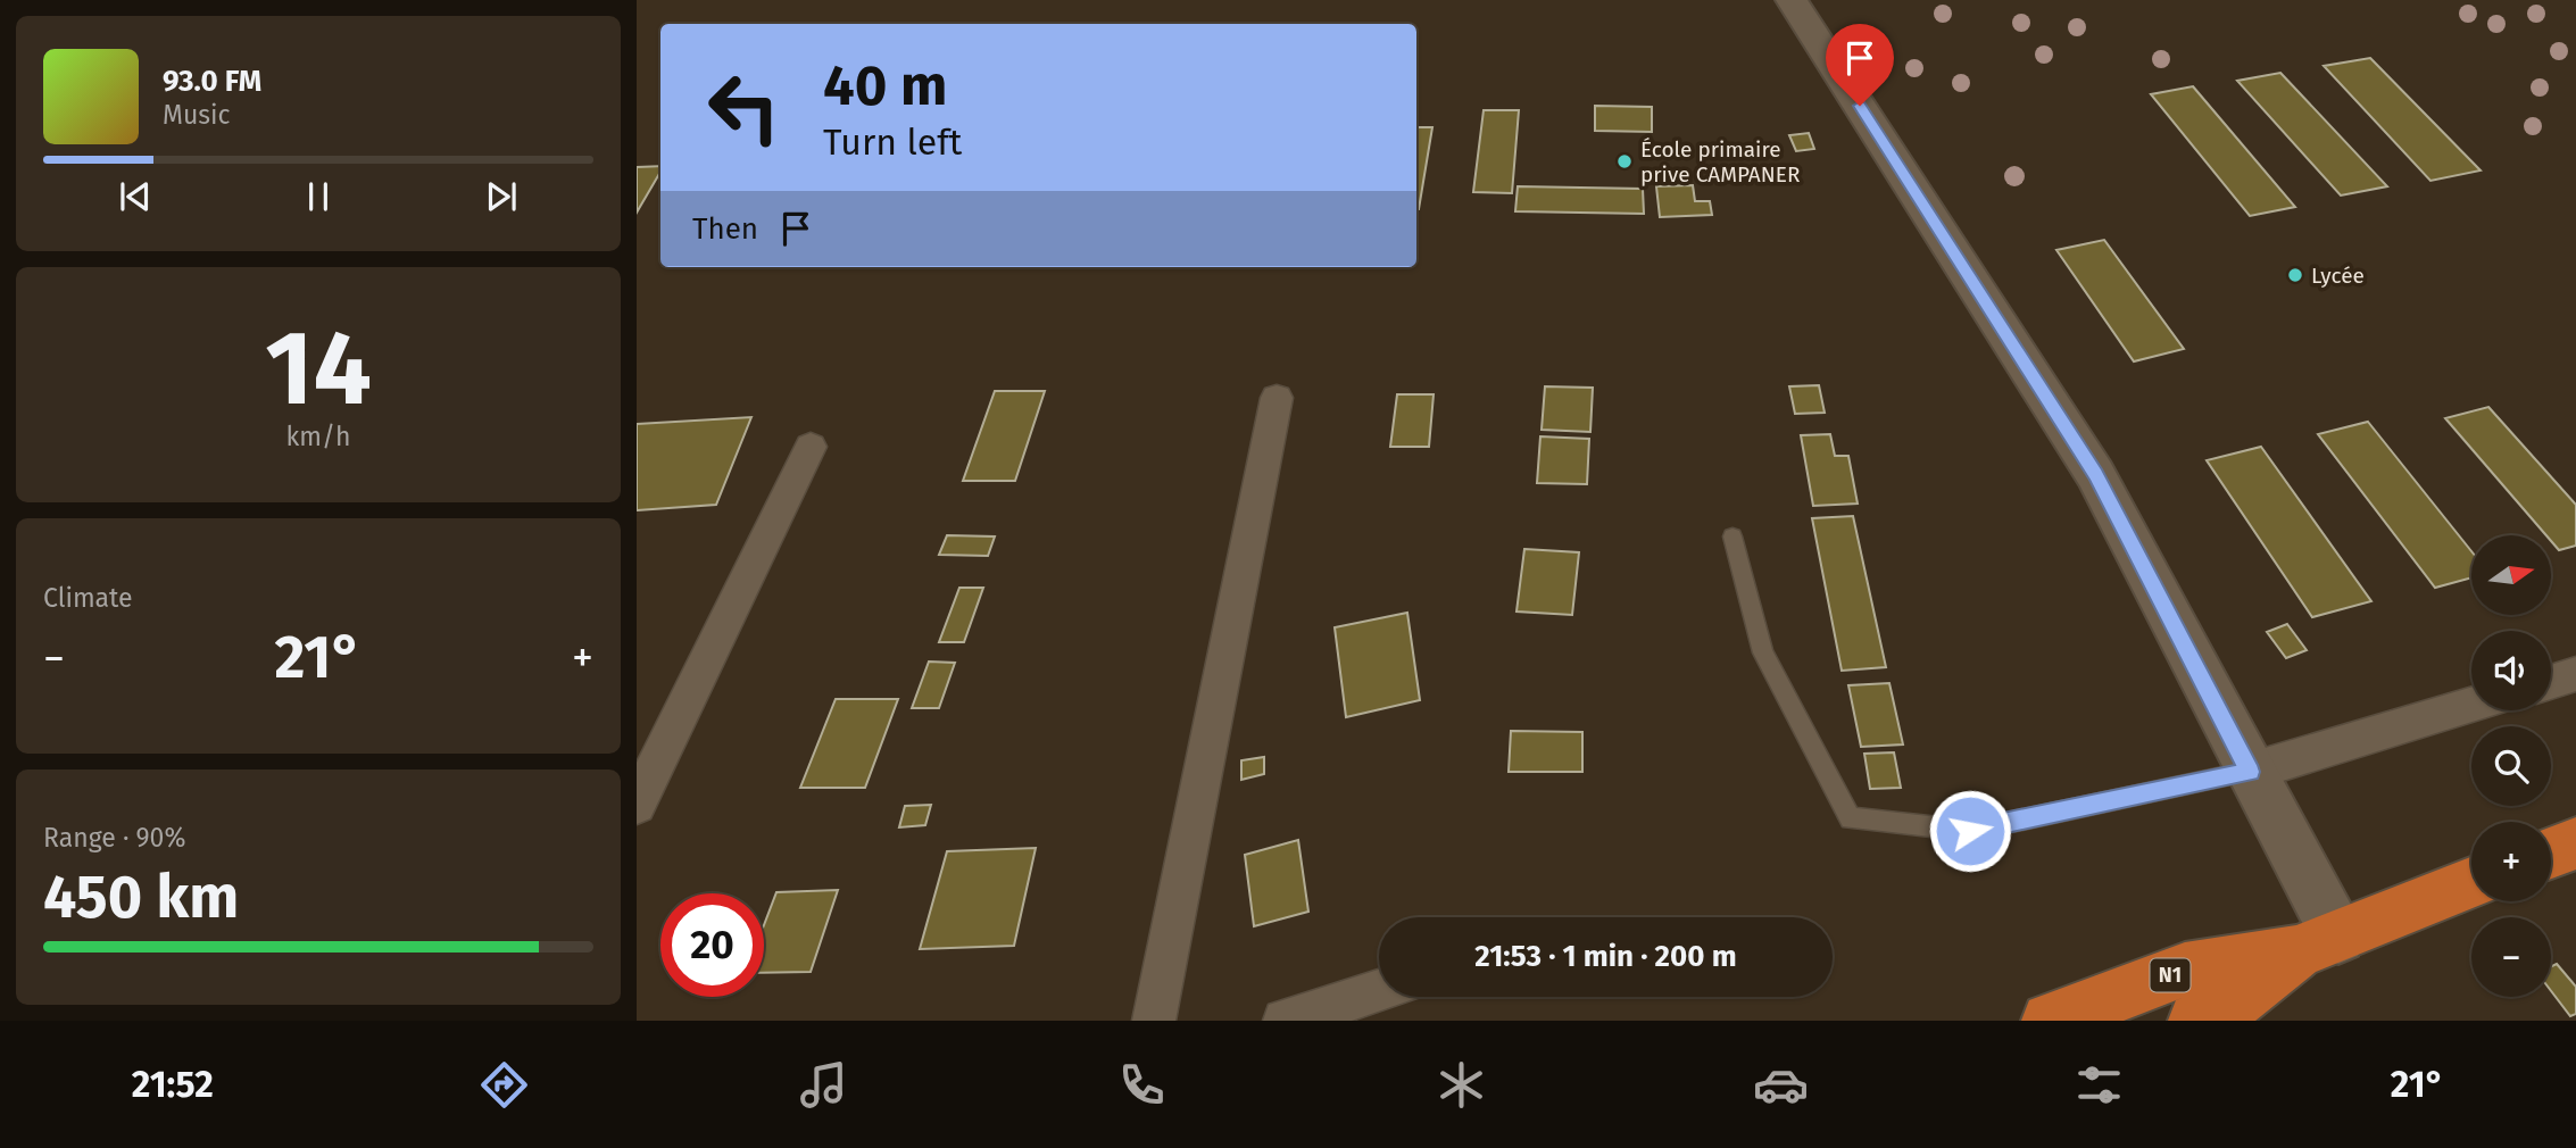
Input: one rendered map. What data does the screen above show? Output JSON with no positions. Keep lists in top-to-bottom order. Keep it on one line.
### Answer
{"streets":{"highway":["N1"]},"places":["École primaire prive CAMPANER","Lycée"],"north":"right","page":{"turn":["40 m","Turn left"],"song":["93.0 FM","Music"],"then":"Then","tile":[["14","km/h"],"Climate",["Range · 90%","450 km"]],"map_buttons":["+","−"],"heat":["−","21°","+"],"limit":"20","trip":"21:53 · 1 min · 200 m","tabs":["21:52","21°"]}}
